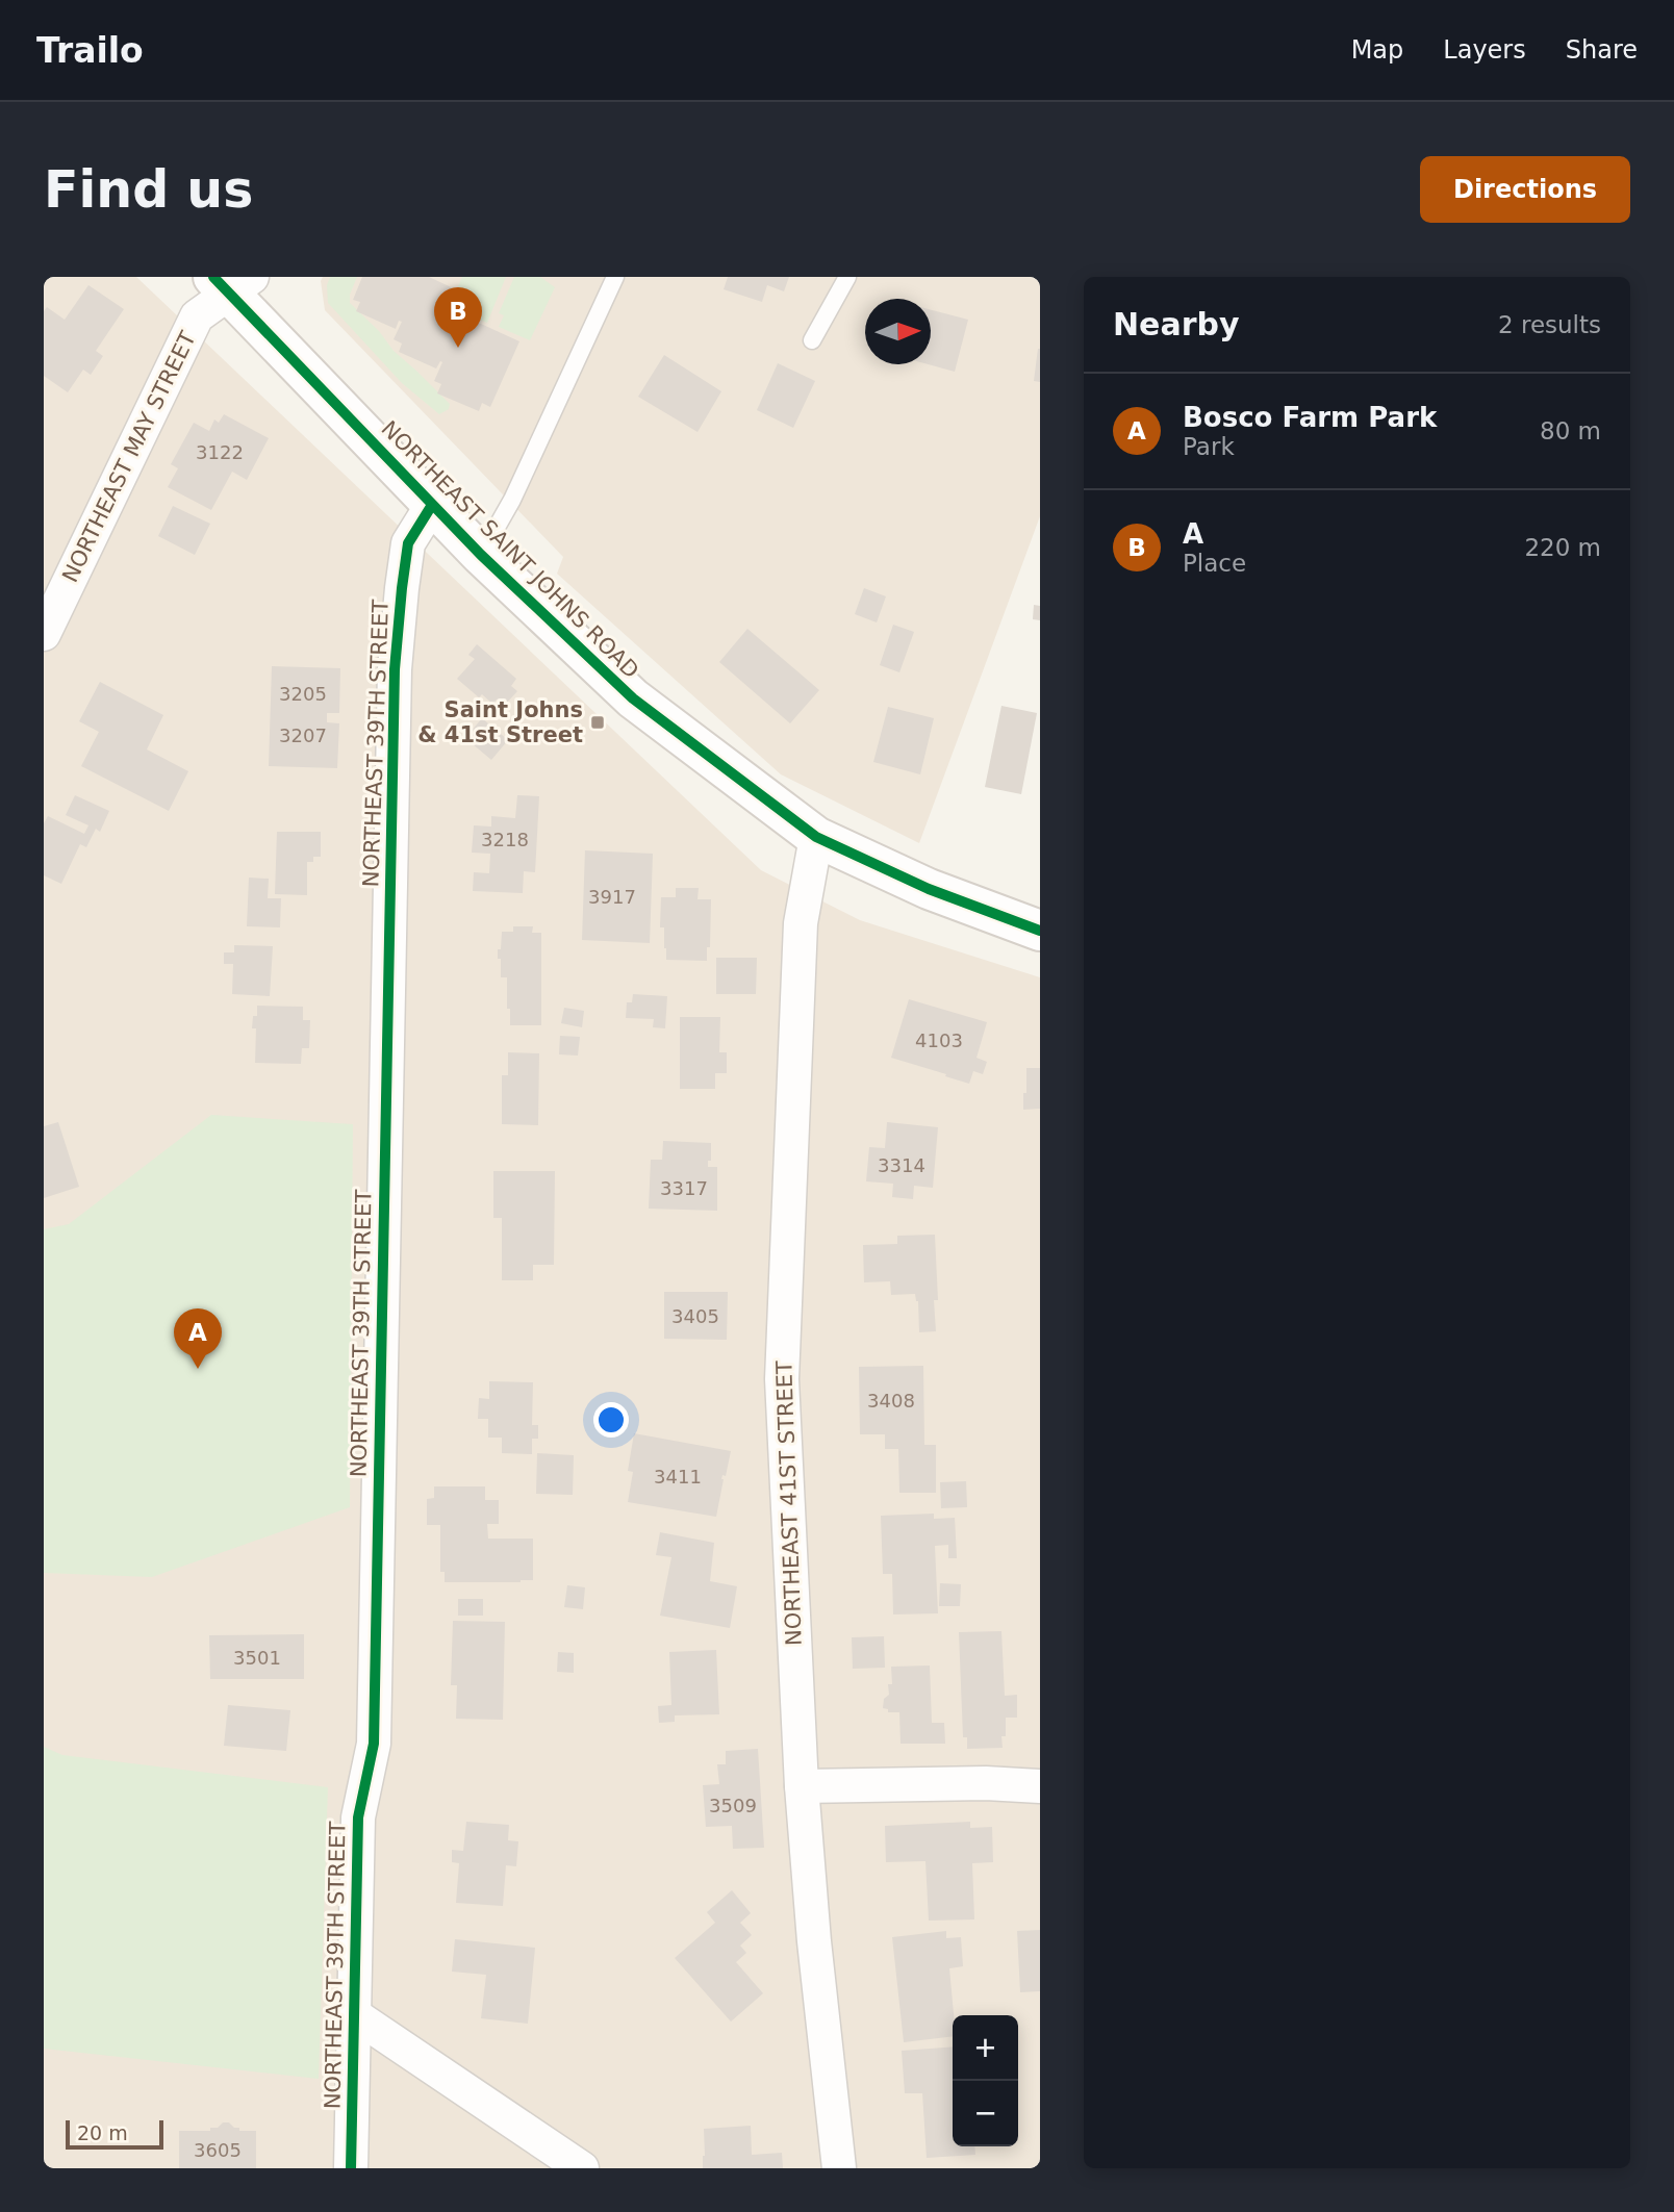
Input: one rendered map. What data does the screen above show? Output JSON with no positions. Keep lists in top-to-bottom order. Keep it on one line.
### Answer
{"streets":{"main road":["NORTHEAST SAINT JOHNS ROAD"],"street":["NORTHEAST MAY STREET","NORTHEAST 39TH STREET","NORTHEAST 41ST STREET"]},"crossings":[["NORTHEAST MAY STREET","NORTHEAST SAINT JOHNS ROAD"],["NORTHEAST SAINT JOHNS ROAD","NORTHEAST 39TH STREET"],["NORTHEAST SAINT JOHNS ROAD","NORTHEAST 41ST STREET"]],"places":{"transit":["Saint Johns & 41st Street"]},"house_numbers":["3122","3205","3207","3218","3917","4103","3314","3317","3405","3408","3411","3501","3509","3605"],"scale_bar":"20 m","north":"right","page":{"header":"Trailo","nav":["Map","Layers","Share"],"buttons":"Directions","title":"Find us","heading":["Nearby","2 results"],"pins":["B","A"],"list":[{"mark":"A","name":"Bosco Farm Park","note":"Park","value":"80 m"},{"mark":"B","name":"A","note":"Place","value":"220 m"}],"map_buttons":["+","−"],"scale":"20 m"}}
